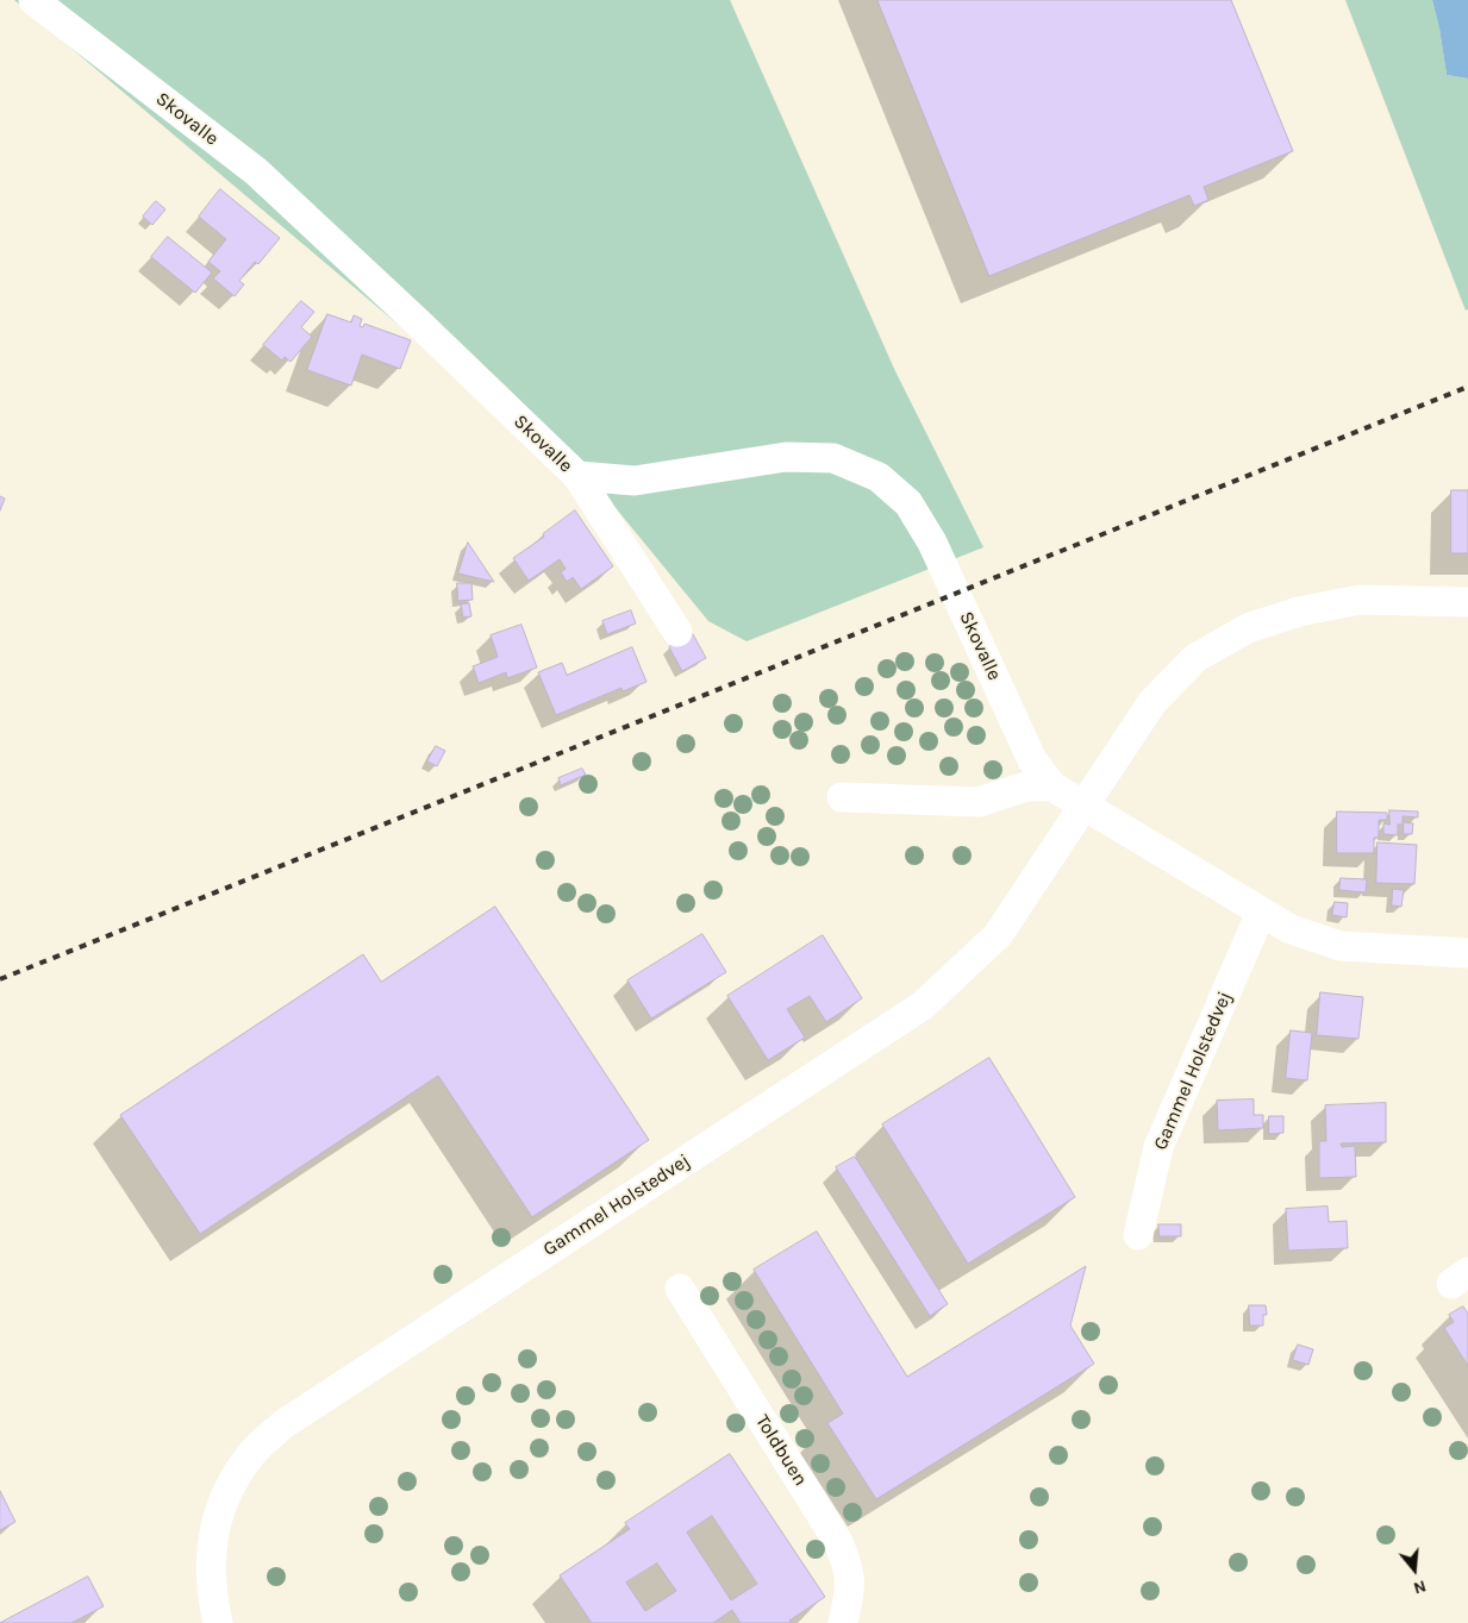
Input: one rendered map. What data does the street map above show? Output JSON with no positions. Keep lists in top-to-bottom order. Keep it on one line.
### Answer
{"streets":{"street":["Skovalle","Gammel Holstedvej","Toldbuen"]},"crossings":[["Skovalle","Gammel Holstedvej"]],"north":"bottom"}
